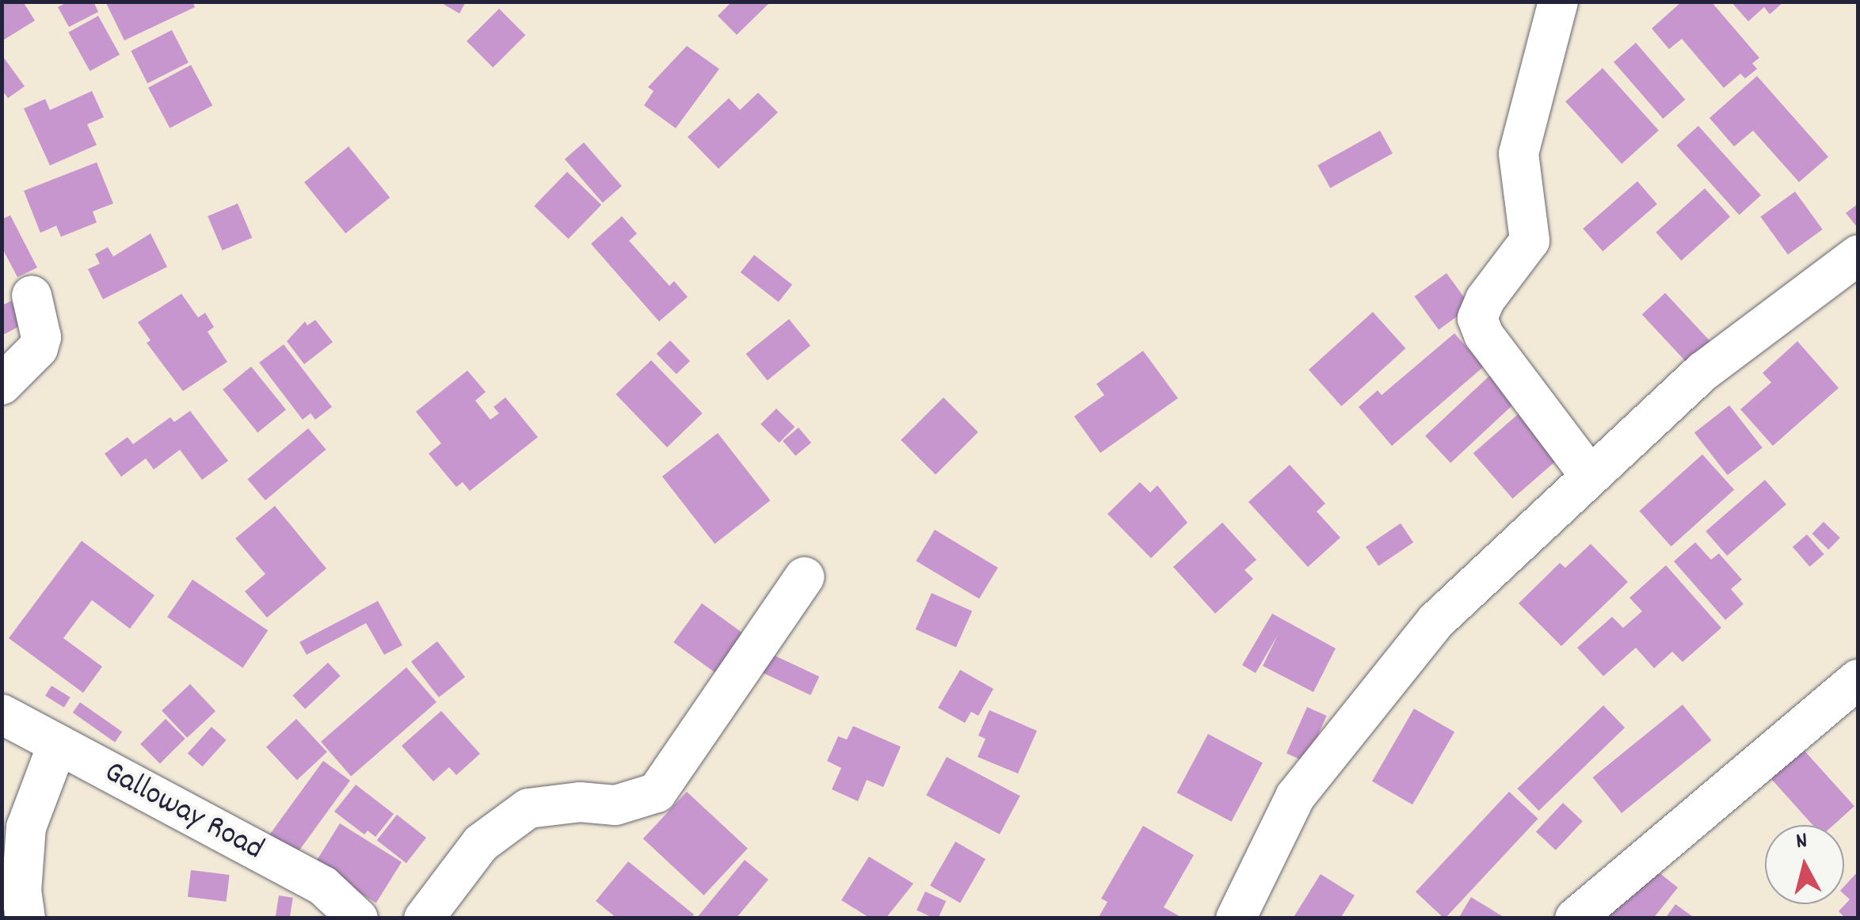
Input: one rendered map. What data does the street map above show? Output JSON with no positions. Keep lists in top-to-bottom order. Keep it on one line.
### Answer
{"streets":{"street":["Galloway Road"]},"north":"top"}
